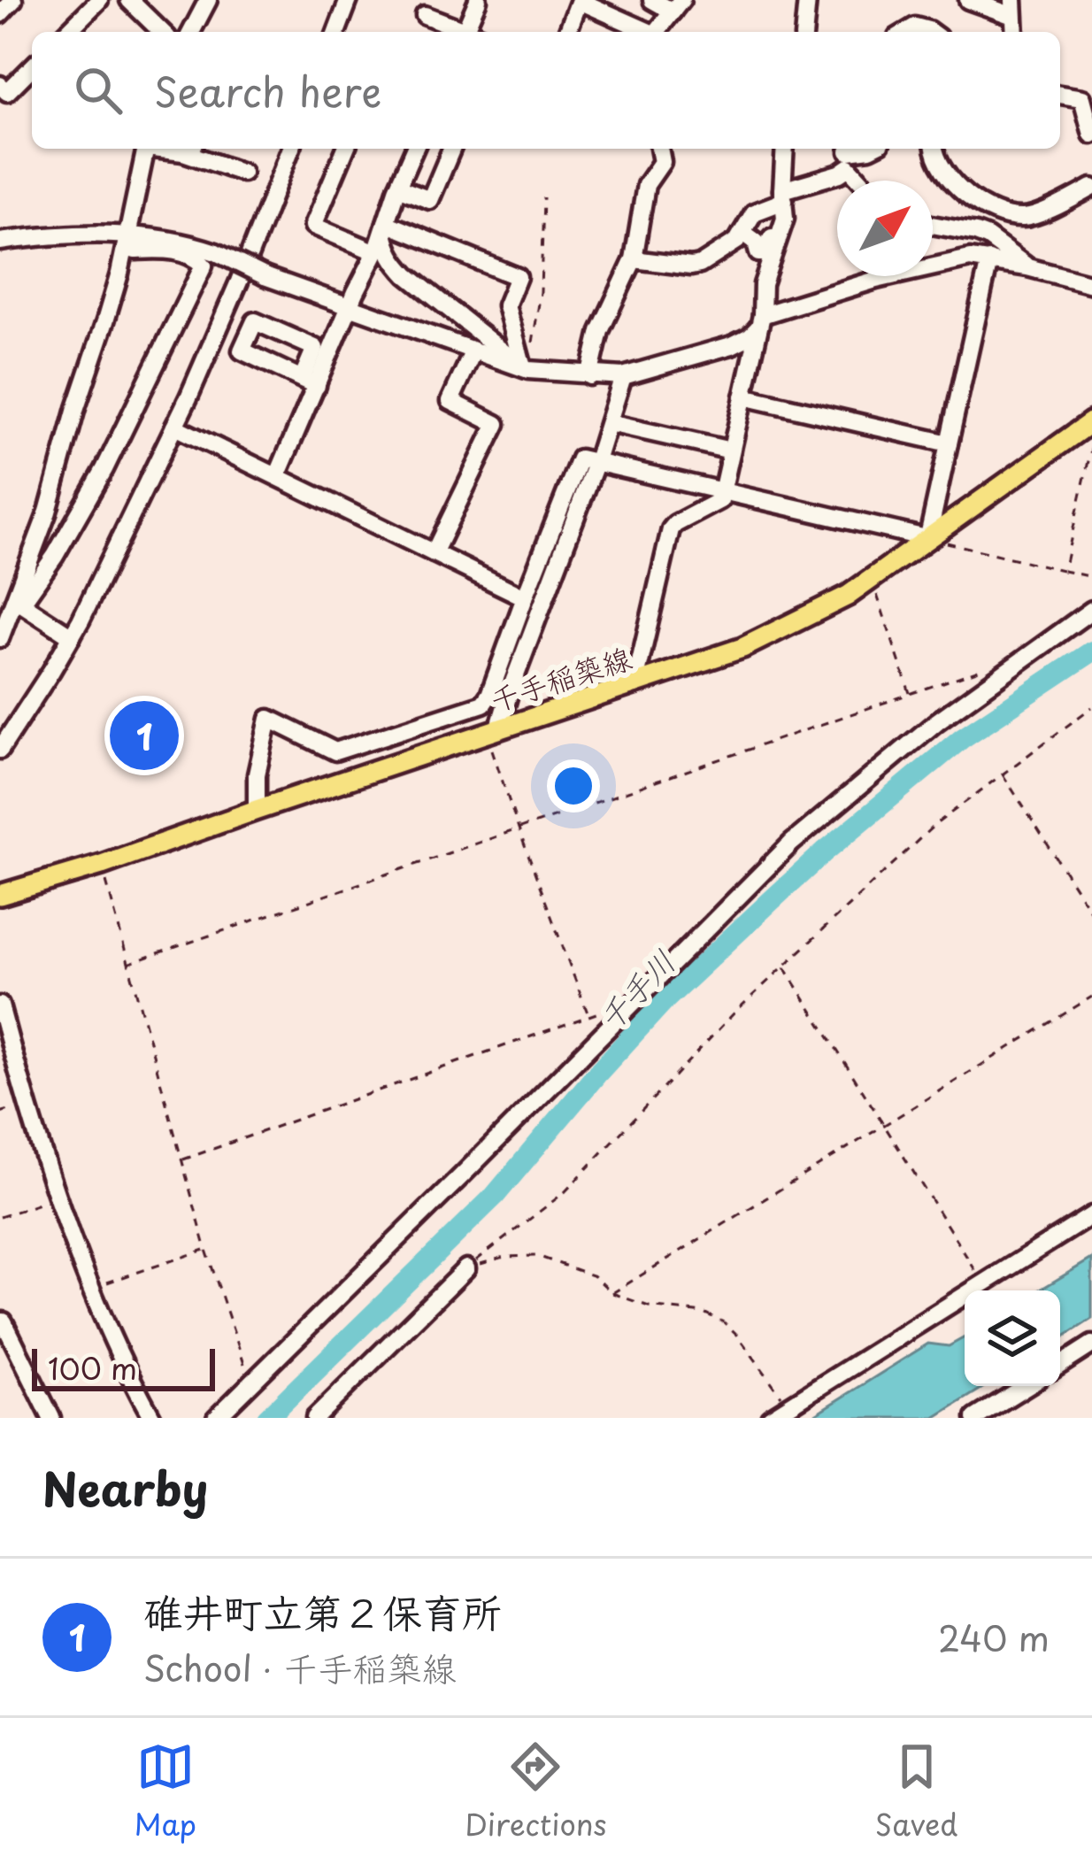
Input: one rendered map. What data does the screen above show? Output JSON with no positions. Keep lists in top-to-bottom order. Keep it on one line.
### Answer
{"streets":{"main road":["千手稲築線"]},"water":["千手川"],"scale_bar":"100 m","north":"top right","page":{"search":"Search here","pins":"1","scale":"100 m","heading":"Nearby","list":[{"mark":"1","name":"碓井町立第２保育所","note":"School · 千手稲築線","value":"240 m"}],"nav":["Map","Directions","Saved"]}}
